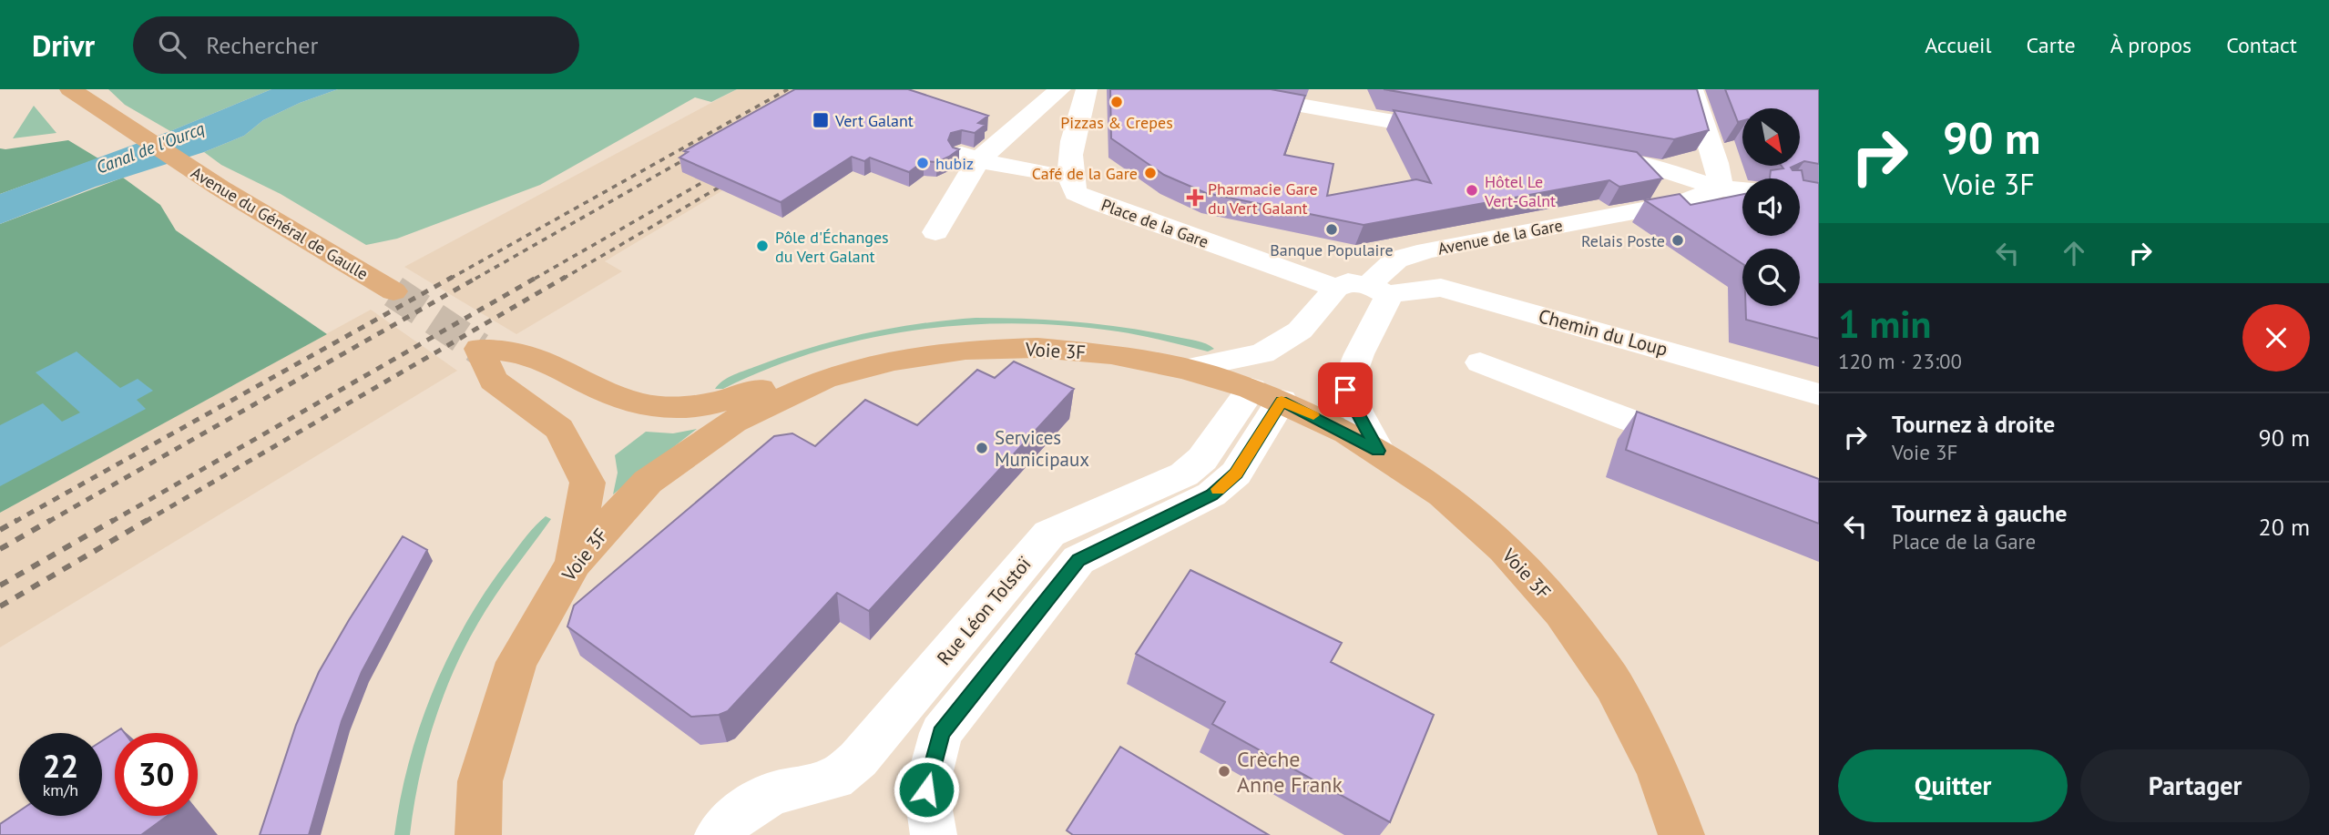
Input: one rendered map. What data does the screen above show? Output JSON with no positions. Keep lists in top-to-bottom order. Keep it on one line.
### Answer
{"streets":{"main road":["Avenue du Général de Gaulle","Voie 3F"],"street":["Place de la Gare","Avenue de la Gare","Chemin du Loup","Rue Léon Tolstoï"]},"crossings":[["Place de la Gare","Avenue de la Gare"],["Place de la Gare","Chemin du Loup"],["Avenue de la Gare","Chemin du Loup"],["Voie 3F","Rue Léon Tolstoï"]],"water":["Canal de l'Ourcq"],"places":{"other":["Pizzas & Crepes","hubiz","Café de la Gare","Hôtel Le Vert-Galnt","Banque Populaire","Relais Poste","Pôle d'Échanges du Vert Galant","Services Municipaux","Crèche Anne Frank"],"transit":["Vert Galant"],"health":["Pharmacie Gare du Vert Galant"]},"north":"bottom right","page":{"header":"Drivr","search":"Rechercher","nav":["Accueil","Carte","À propos","Contact"],"turn":["90 m","Voie 3F"],"heading":["1 min","120 m · 23:00"],"list":[{"name":"Tournez à droite","note":"Voie 3F","value":"90 m"},{"name":"Tournez à gauche","note":"Place de la Gare","value":"20 m"}],"speed":"22 km/h","limit":"30","buttons":["Quitter","Partager"]}}
